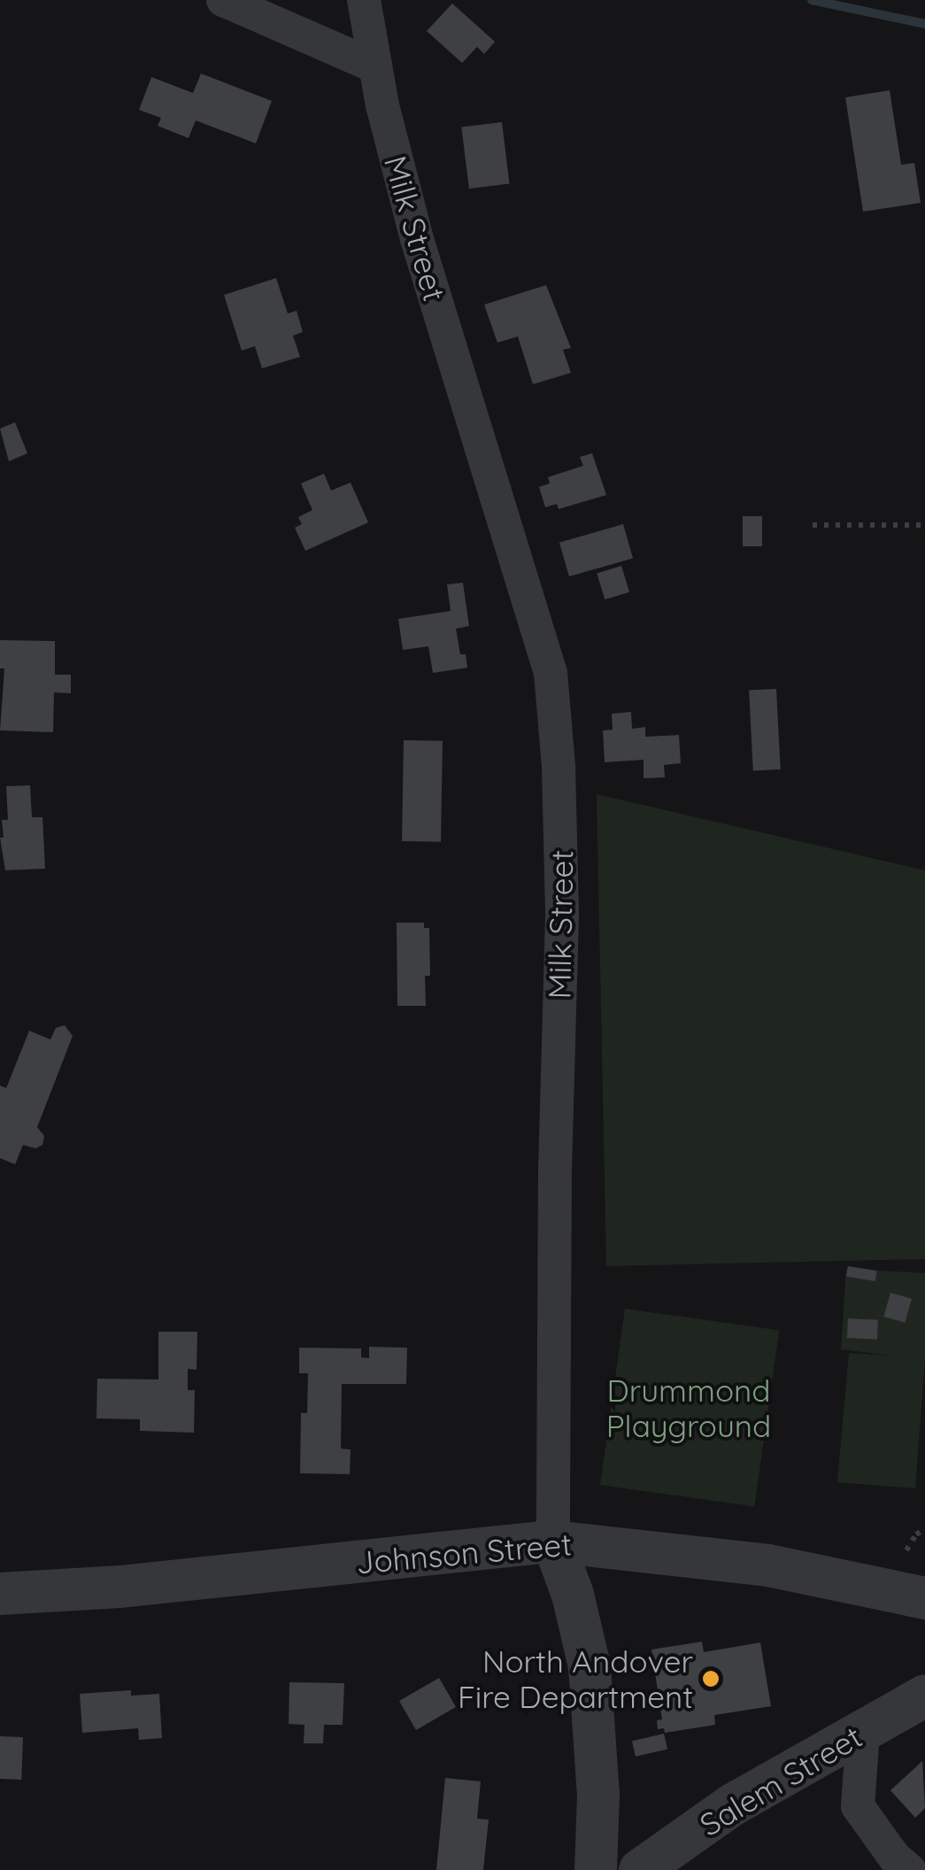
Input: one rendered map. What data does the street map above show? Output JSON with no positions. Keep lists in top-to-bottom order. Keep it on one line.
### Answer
{"streets":{"street":["Milk Street","Johnson Street","Salem Street"]},"crossings":[["Milk Street","Johnson Street"]],"parks":["Drummond Playground"],"places":["North Andover Fire Department"]}
